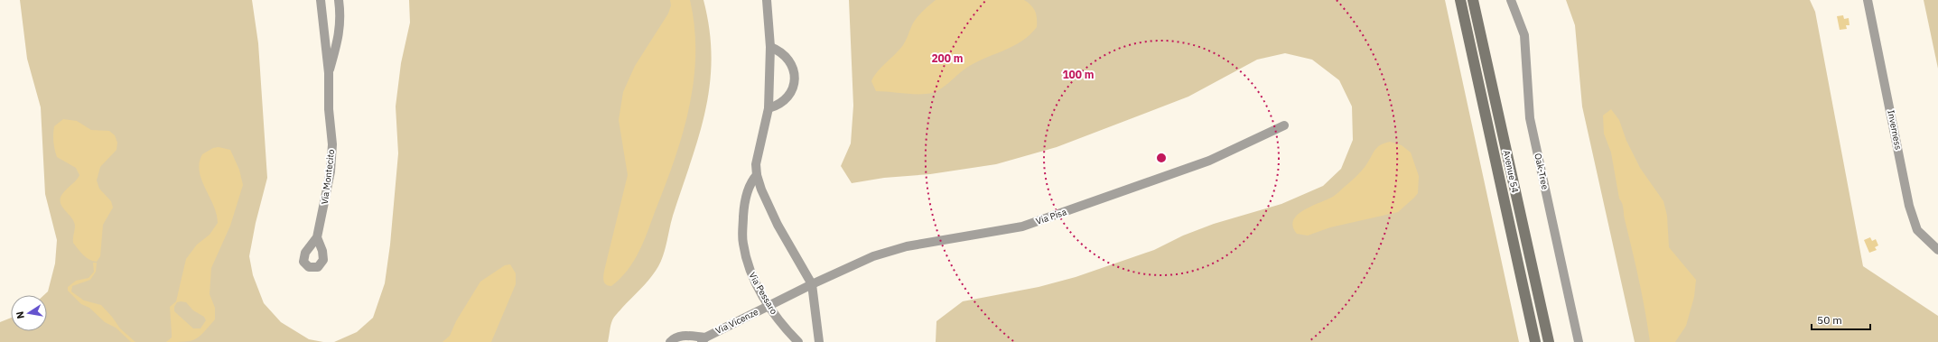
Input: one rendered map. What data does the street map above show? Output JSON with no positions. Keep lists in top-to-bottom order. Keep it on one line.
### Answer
{"streets":{"street":["Inverness","Avenue 54","Oak-Tree","Via Montecito","Via Pisa","Via Pessaro","Via Vicenze"]},"crossings":[["Via Pisa","Via Pessaro"],["Via Pisa","Via Vicenze"],["Via Pessaro","Via Vicenze"]],"scale_bar":"50 m","north":"left","rings":["200 m","100 m"]}
